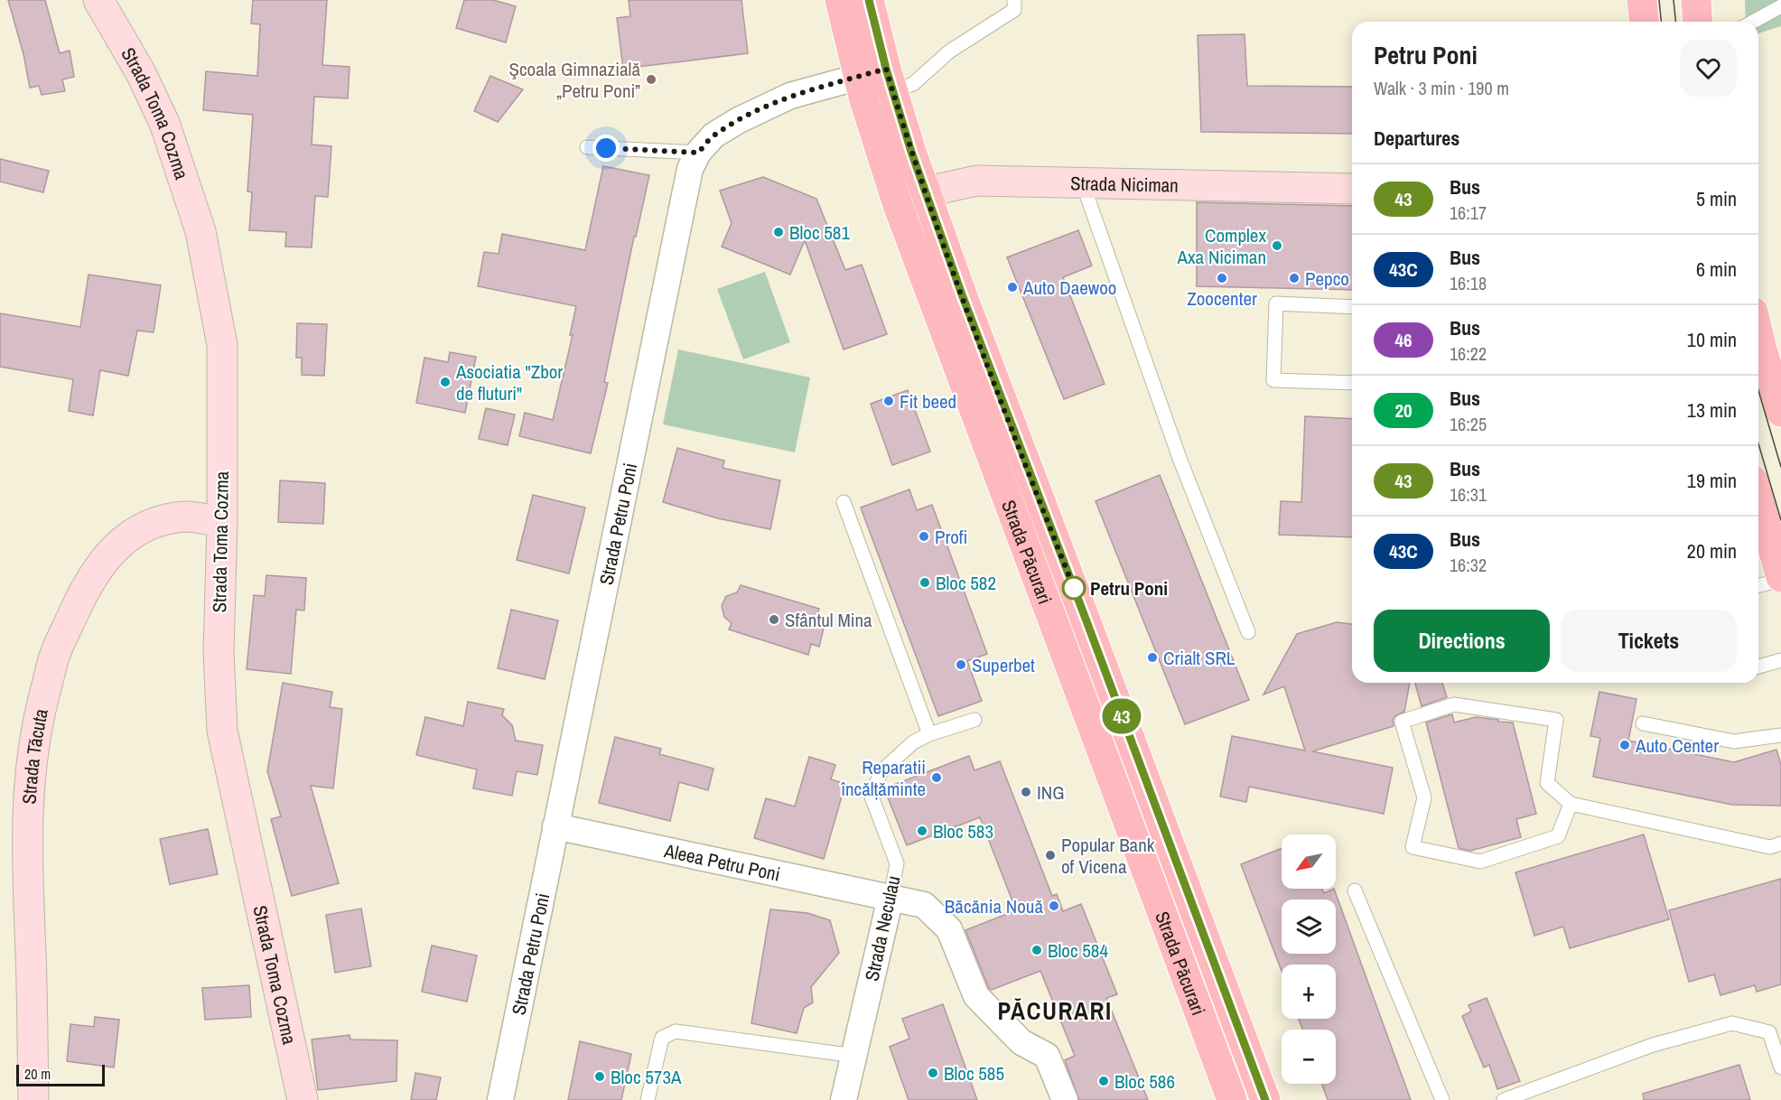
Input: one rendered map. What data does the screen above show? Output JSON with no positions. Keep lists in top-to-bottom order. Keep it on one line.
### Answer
{"streets":{"main road":["Strada Păcurari"],"street":["Strada Toma Cozma","Strada Niciman","Strada Petru Poni","Strada Tăcuta","Aleea Petru Poni","Strada Neculau"]},"crossings":[["Strada Toma Cozma","Strada Tăcuta"],["Strada Niciman","Strada Păcurari"],["Strada Petru Poni","Strada Păcurari"],["Strada Petru Poni","Aleea Petru Poni"],["Aleea Petru Poni","Strada Neculau"]],"districts":["PĂCURARI"],"places":["Şcoala Gimnazială „Petru Poni”","Bloc 581","Complex Axa Niciman","Zoocenter","Pepco","Auto Daewoo","Asociatia \"Zbor de fluturi\"","Fit beed","Profi","Bloc 582","Petru Poni","Sfântul Mina","Crialt SRL","Superbet","Auto Center","Reparatii încălțăminte","ING","Bloc 583","Popular Bank of Vicena","Băcănia Nouă","Bloc 584","Bloc 585","Bloc 573A","Bloc 586"],"lines":["bus line 43"],"scale_bar":"20 m","north":"bottom left","page":{"on_map":"43","heading":[["Petru Poni","Walk · 3 min · 190 m"],"Departures"],"list":[{"mark":"43","name":"Bus","note":"16:17","value":"5 min"},{"mark":"43C","name":"Bus","note":"16:18","value":"6 min"},{"mark":"46","name":"Bus","note":"16:22","value":"10 min"},{"mark":"20","name":"Bus","note":"16:25","value":"13 min"},{"mark":"43","name":"Bus","note":"16:31","value":"19 min"},{"mark":"43C","name":"Bus","note":"16:32","value":"20 min"}],"buttons":["Directions","Tickets"],"map_buttons":["+","−"],"scale":"20 m"}}
